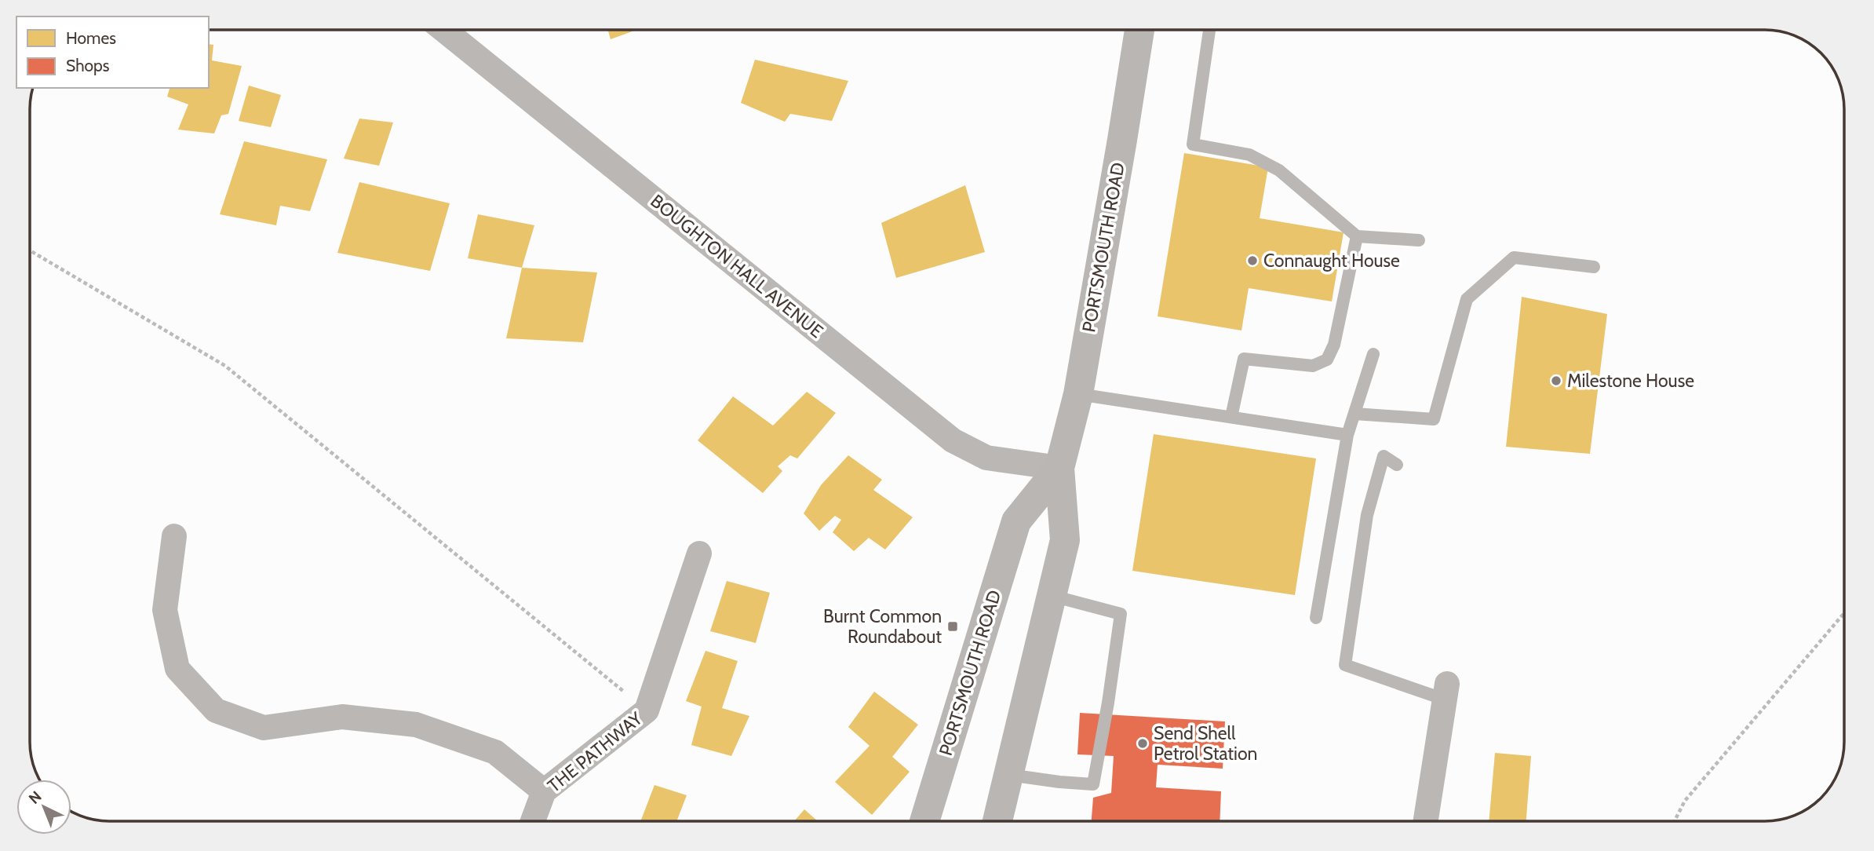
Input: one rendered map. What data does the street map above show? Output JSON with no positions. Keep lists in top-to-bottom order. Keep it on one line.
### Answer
{"streets":{"main road":["PORTSMOUTH ROAD"],"street":["BOUGHTON HALL AVENUE","THE PATHWAY"]},"crossings":[["PORTSMOUTH ROAD","BOUGHTON HALL AVENUE"]],"places":{"other":["Connaught House","Milestone House","Send Shell Petrol Station"],"transit":["Burnt Common Roundabout"]},"legend":["Homes","Shops"],"north":"top left"}
